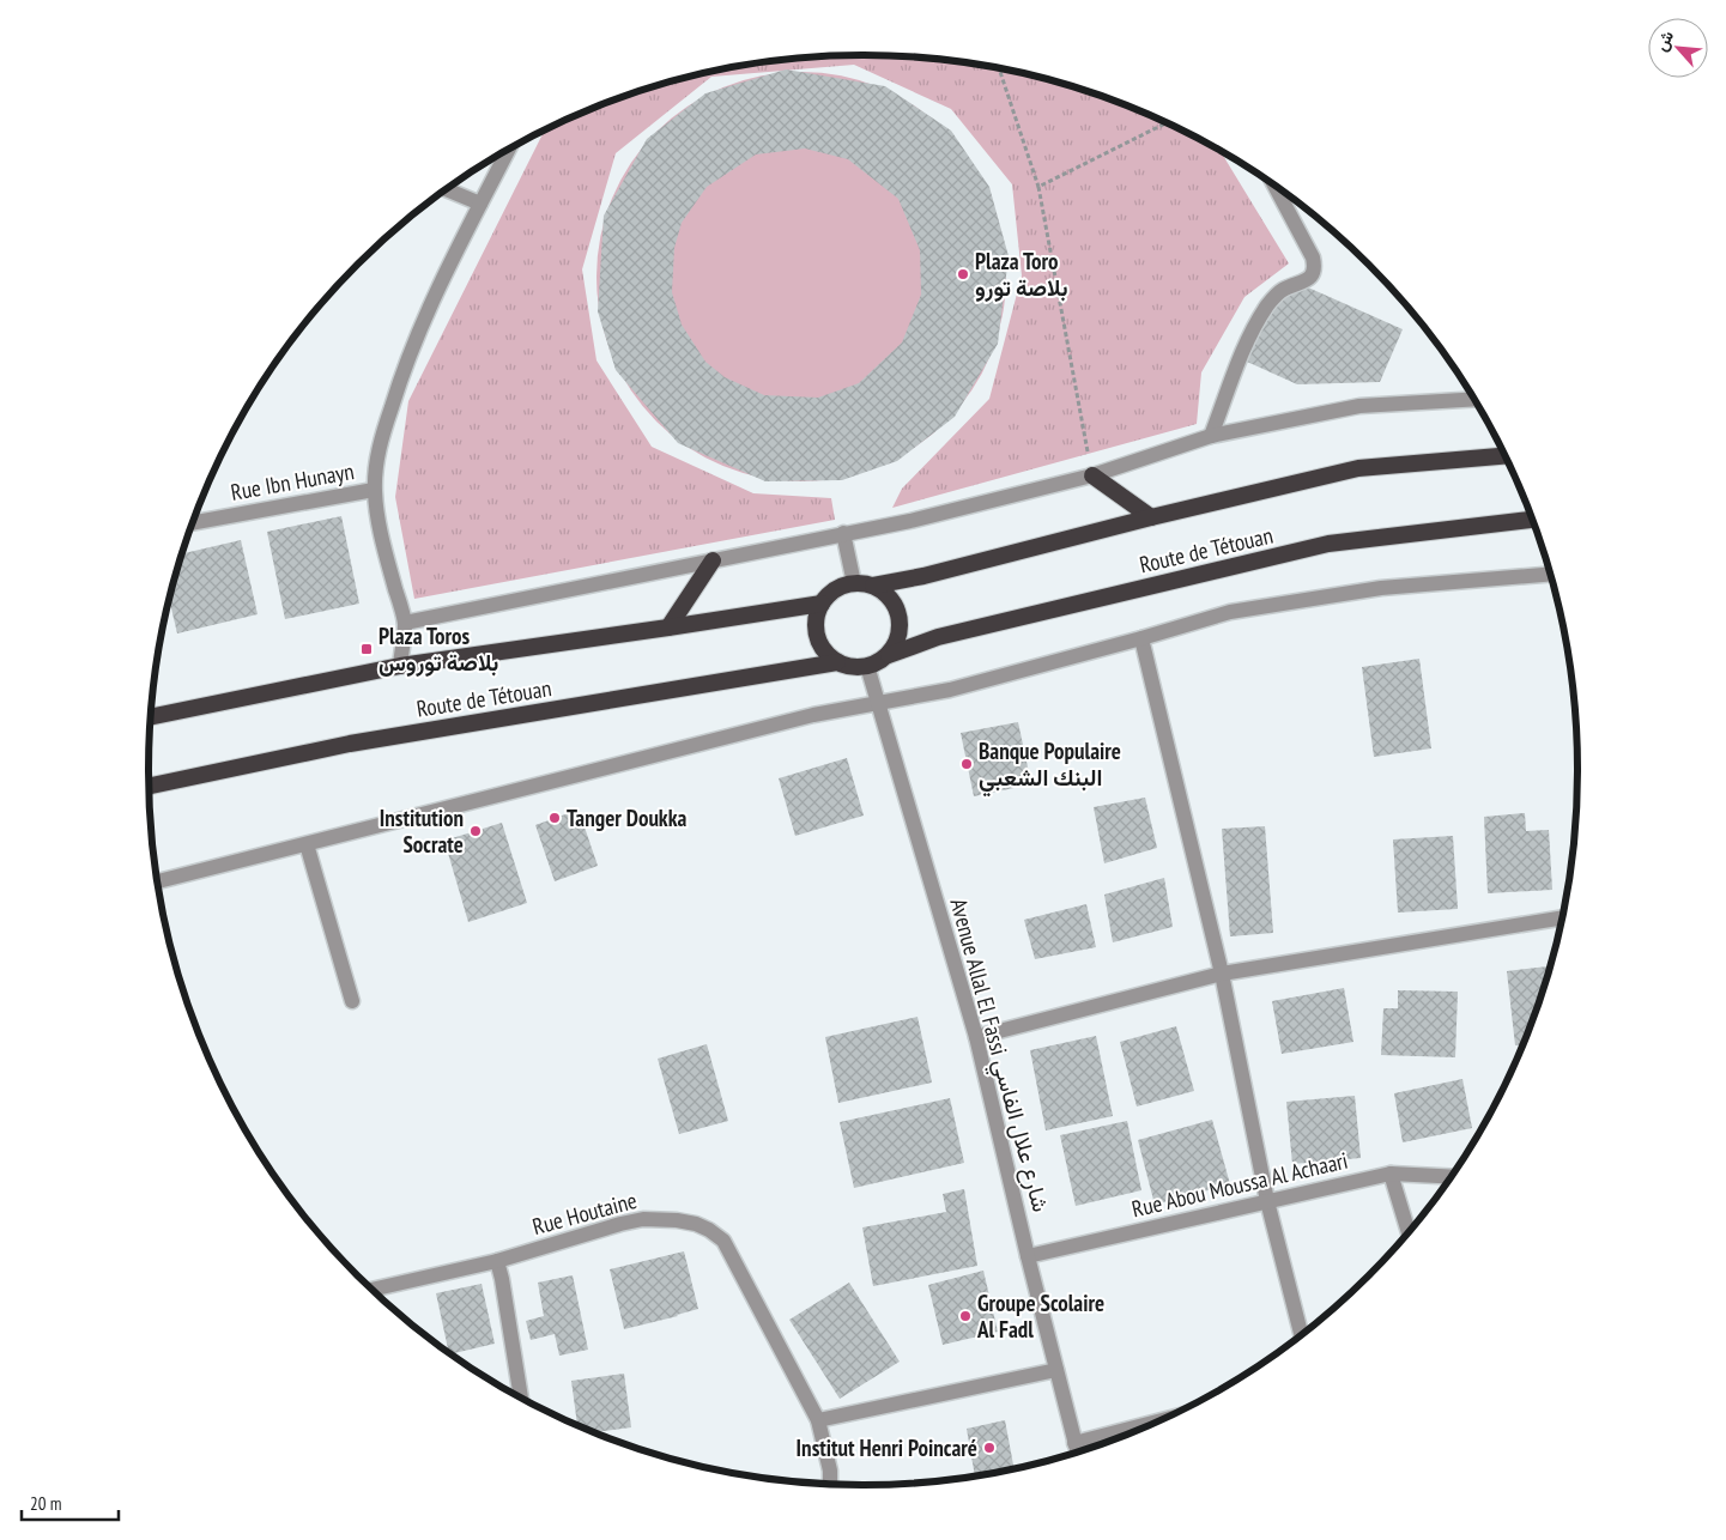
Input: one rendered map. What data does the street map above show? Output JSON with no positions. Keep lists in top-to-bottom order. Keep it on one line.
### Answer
{"streets":{"highway":["Route de Tétouan"],"street":["Rue Ibn Hunayn","Avenue Allal El Fassi شارع علال الفاسي","Rue Abou Moussa Al Achaari","Rue Houtaine"]},"crossings":[["Route de Tétouan","Avenue Allal El Fassi شارع علال الفاسي"],["Avenue Allal El Fassi شارع علال الفاسي","Rue Abou Moussa Al Achaari"]],"places":{"other":["Plaza Toro بلاصة تورو","Banque Populaire البنك الشعبي","Tanger Doukka","Institution Socrate","Groupe Scolaire Al Fadl","Institut Henri Poincaré"],"transit":["Plaza Toros بلاصة توروس"]},"scale_bar":"20 m","north":"top left"}
